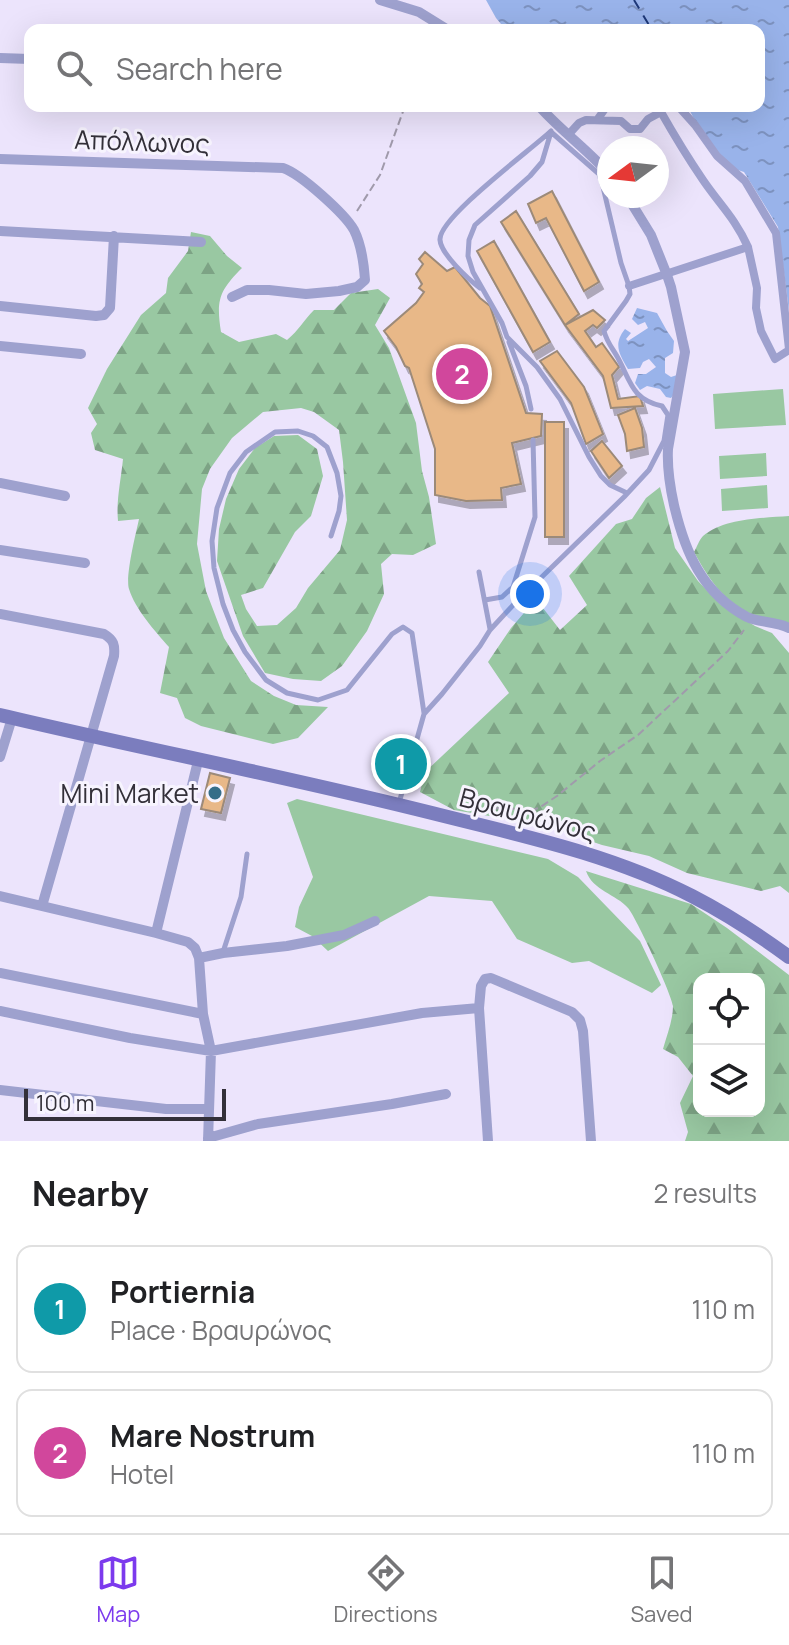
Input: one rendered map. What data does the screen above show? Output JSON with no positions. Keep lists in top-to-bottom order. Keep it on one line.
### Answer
{"streets":{"main road":["Βραυρώνος"],"street":["Απόλλωνος"]},"places":["Mini Market"],"scale_bar":"100 m","north":"left","page":{"search":"Search here","pins":["2","1"],"scale":"100 m","heading":["Nearby","2 results"],"list":[{"mark":"1","name":"Portiernia","note":"Place · Βραυρώνος","value":"110 m"},{"mark":"2","name":"Mare Nostrum","note":"Hotel","value":"110 m"}],"nav":["Map","Directions","Saved"]}}
